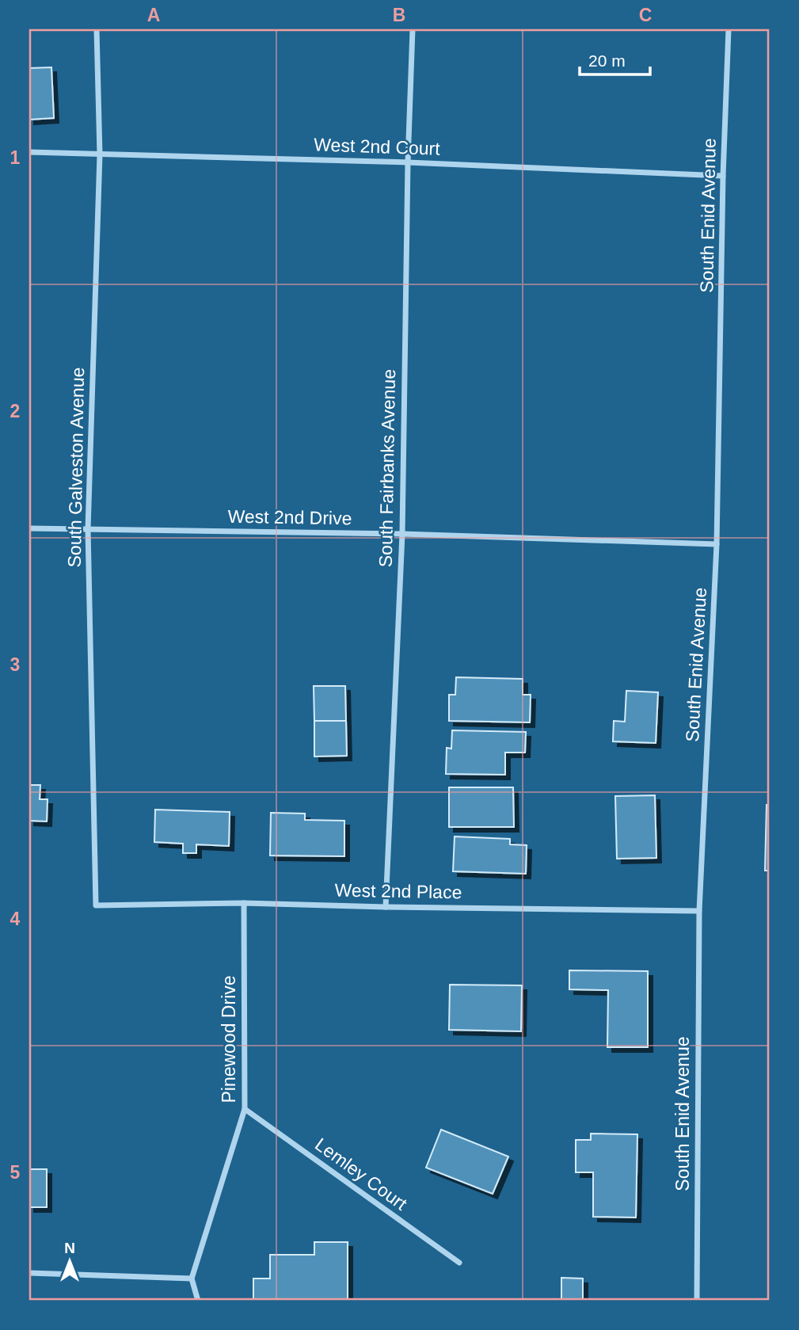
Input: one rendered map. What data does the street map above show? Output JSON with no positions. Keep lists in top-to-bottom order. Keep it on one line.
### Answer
{"streets":{"street":["West 2nd Court","South Enid Avenue","South Galveston Avenue","South Fairbanks Avenue","West 2nd Drive","West 2nd Place","Pinewood Drive","Lemley Court"]},"crossings":[["West 2nd Court","South Enid Avenue"],["West 2nd Court","South Galveston Avenue"],["West 2nd Court","South Fairbanks Avenue"],["South Enid Avenue","West 2nd Drive"],["South Enid Avenue","West 2nd Place"],["South Galveston Avenue","West 2nd Drive"],["South Galveston Avenue","West 2nd Place"],["South Fairbanks Avenue","West 2nd Drive"],["South Fairbanks Avenue","West 2nd Place"],["West 2nd Place","Pinewood Drive"],["Pinewood Drive","Lemley Court"]],"scale_bar":"20 m","north":"top","grid":{"columns":["A","B","C"],"rows":["1","2","3","4","5"]}}
